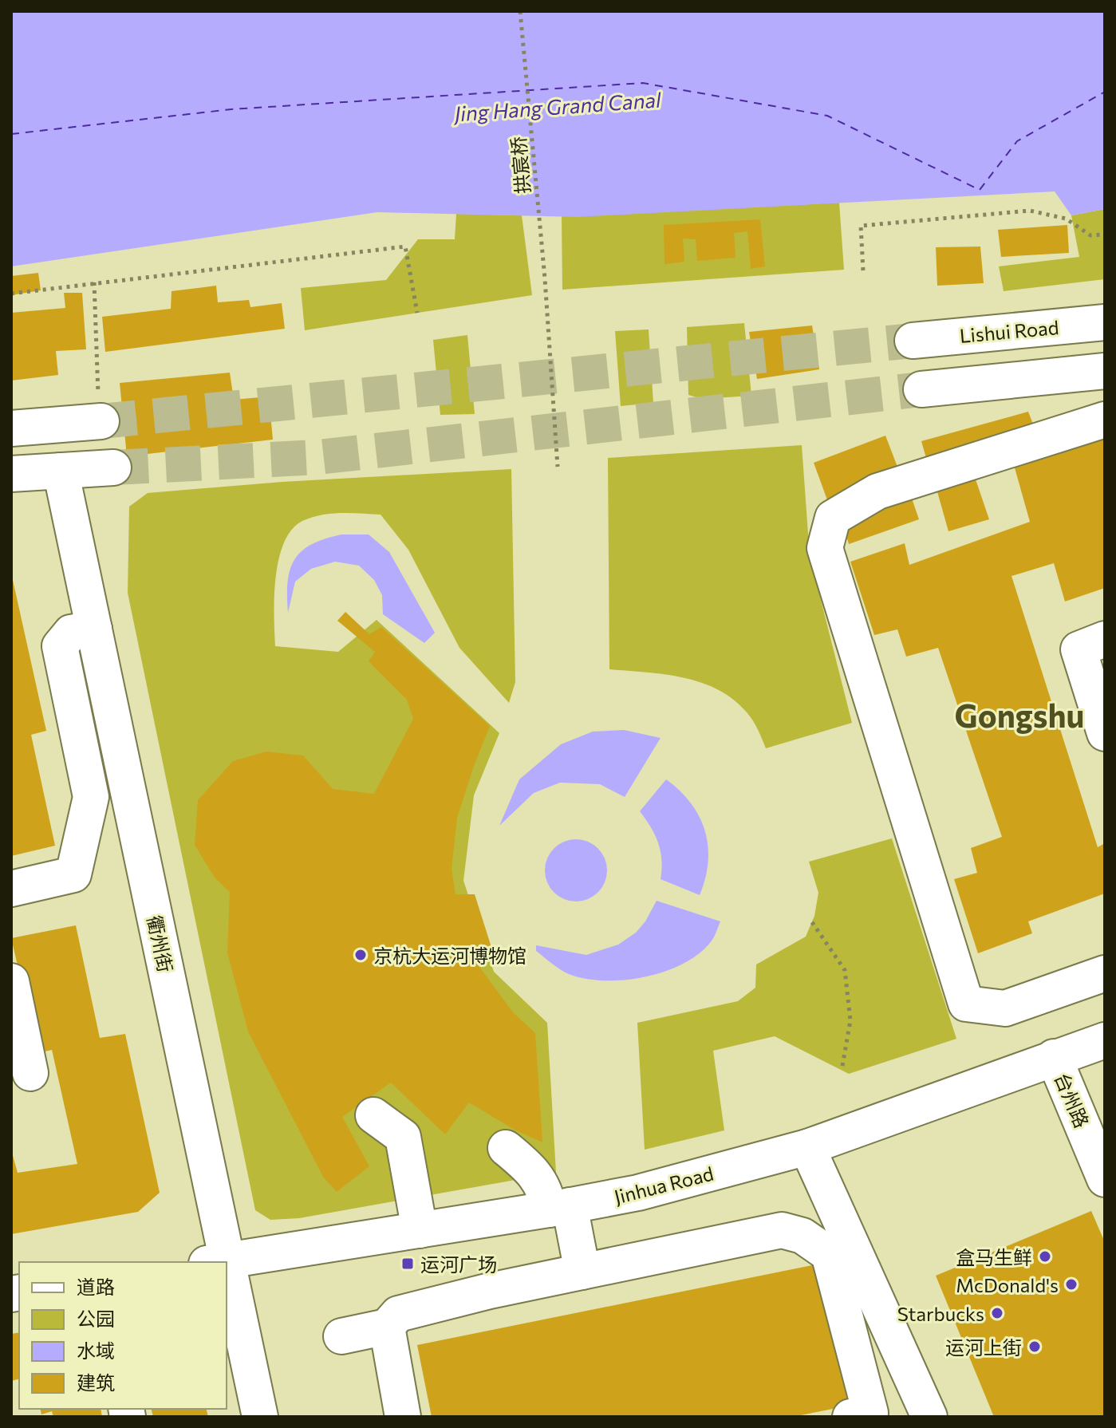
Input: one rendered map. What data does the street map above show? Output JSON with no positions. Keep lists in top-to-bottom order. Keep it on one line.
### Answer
{"streets":{"street":["Lishui Road","衢州街","台州路","Jinhua Road"],"path":["拱宸桥"]},"crossings":[["台州路","Jinhua Road"]],"districts":["Gongshu"],"water":["Jing Hang Grand Canal"],"places":{"other":["京杭大运河博物馆","盒马生鲜","McDonald's","Starbucks","运河上街"],"transit":["运河广场"]},"legend":["道路","公园","水域","建筑"]}
